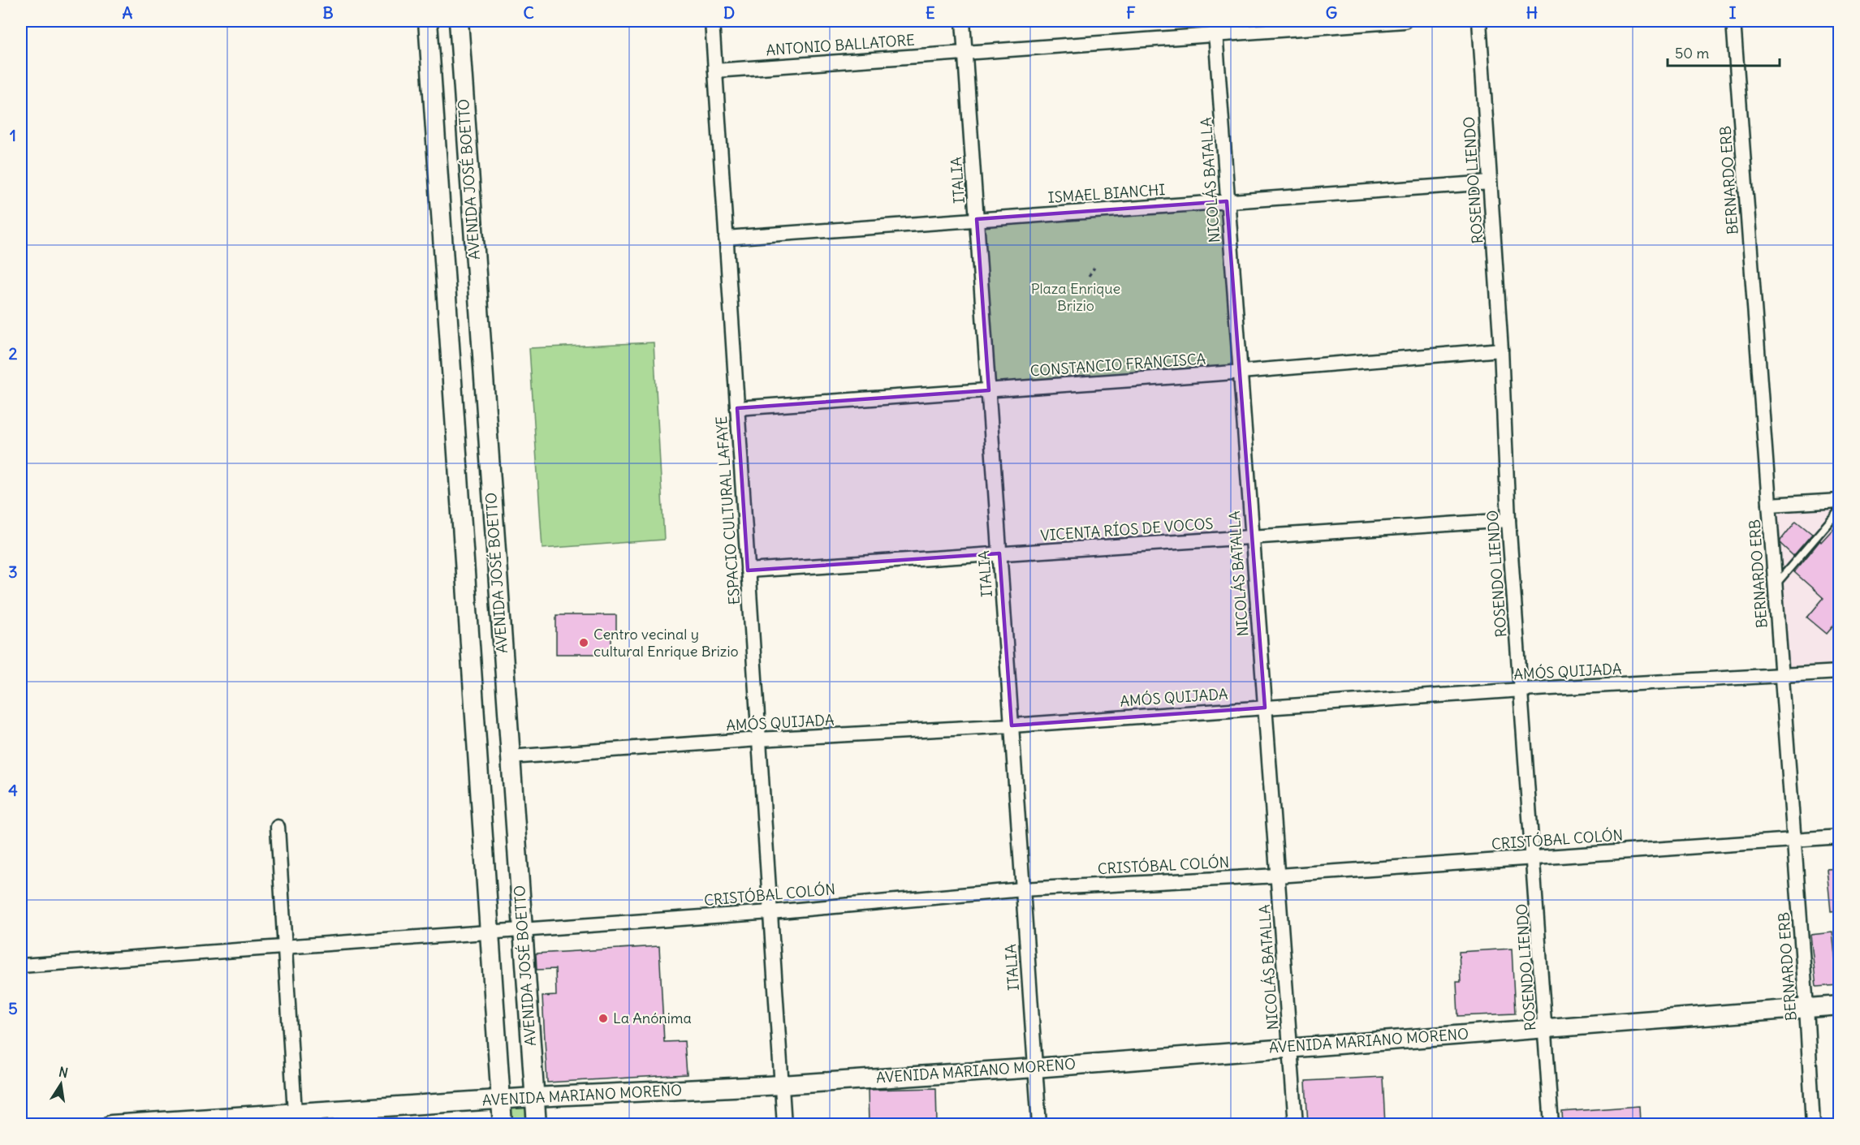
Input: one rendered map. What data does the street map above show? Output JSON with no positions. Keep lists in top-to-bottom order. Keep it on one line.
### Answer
{"streets":{"main road":["AVENIDA JOSÉ BOETTO","AVENIDA MARIANO MORENO"],"street":["ANTONIO BALLATORE","ITALIA","NICOLÁS BATALLA","ROSENDO LIENDO","BERNARDO ERB","ISMAEL BIANCHI","CONSTANCIO FRANCISCA","ESPACIO CULTURAL LAFAYE","VICENTA RÍOS DE VOCOS","AMÓS QUIJADA","CRISTÓBAL COLÓN"]},"crossings":[["ANTONIO BALLATORE","ITALIA"],["ANTONIO BALLATORE","NICOLÁS BATALLA"],["ANTONIO BALLATORE","ESPACIO CULTURAL LAFAYE"],["AVENIDA JOSÉ BOETTO","AMÓS QUIJADA"],["AVENIDA JOSÉ BOETTO","CRISTÓBAL COLÓN"],["AVENIDA JOSÉ BOETTO","AVENIDA MARIANO MORENO"],["ITALIA","ISMAEL BIANCHI"],["ITALIA","CONSTANCIO FRANCISCA"],["ITALIA","VICENTA RÍOS DE VOCOS"],["ITALIA","AMÓS QUIJADA"],["ITALIA","CRISTÓBAL COLÓN"],["ITALIA","AVENIDA MARIANO MORENO"],["NICOLÁS BATALLA","ISMAEL BIANCHI"],["NICOLÁS BATALLA","CONSTANCIO FRANCISCA"],["NICOLÁS BATALLA","VICENTA RÍOS DE VOCOS"],["NICOLÁS BATALLA","AMÓS QUIJADA"],["NICOLÁS BATALLA","CRISTÓBAL COLÓN"],["NICOLÁS BATALLA","AVENIDA MARIANO MORENO"],["ROSENDO LIENDO","ISMAEL BIANCHI"],["ROSENDO LIENDO","CONSTANCIO FRANCISCA"],["ROSENDO LIENDO","VICENTA RÍOS DE VOCOS"],["ROSENDO LIENDO","AMÓS QUIJADA"],["ROSENDO LIENDO","CRISTÓBAL COLÓN"],["ROSENDO LIENDO","AVENIDA MARIANO MORENO"],["BERNARDO ERB","AMÓS QUIJADA"],["BERNARDO ERB","CRISTÓBAL COLÓN"],["BERNARDO ERB","AVENIDA MARIANO MORENO"],["ISMAEL BIANCHI","ESPACIO CULTURAL LAFAYE"],["CONSTANCIO FRANCISCA","ESPACIO CULTURAL LAFAYE"],["ESPACIO CULTURAL LAFAYE","VICENTA RÍOS DE VOCOS"],["ESPACIO CULTURAL LAFAYE","AMÓS QUIJADA"],["ESPACIO CULTURAL LAFAYE","CRISTÓBAL COLÓN"],["ESPACIO CULTURAL LAFAYE","AVENIDA MARIANO MORENO"]],"parks":["Plaza Enrique Brizio"],"places":["Centro vecinal y cultural Enrique Brizio","La Anónima"],"scale_bar":"50 m","north":"top","grid":{"columns":["A","B","C","D","E","F","G","H","I"],"rows":["1","2","3","4","5"]}}
